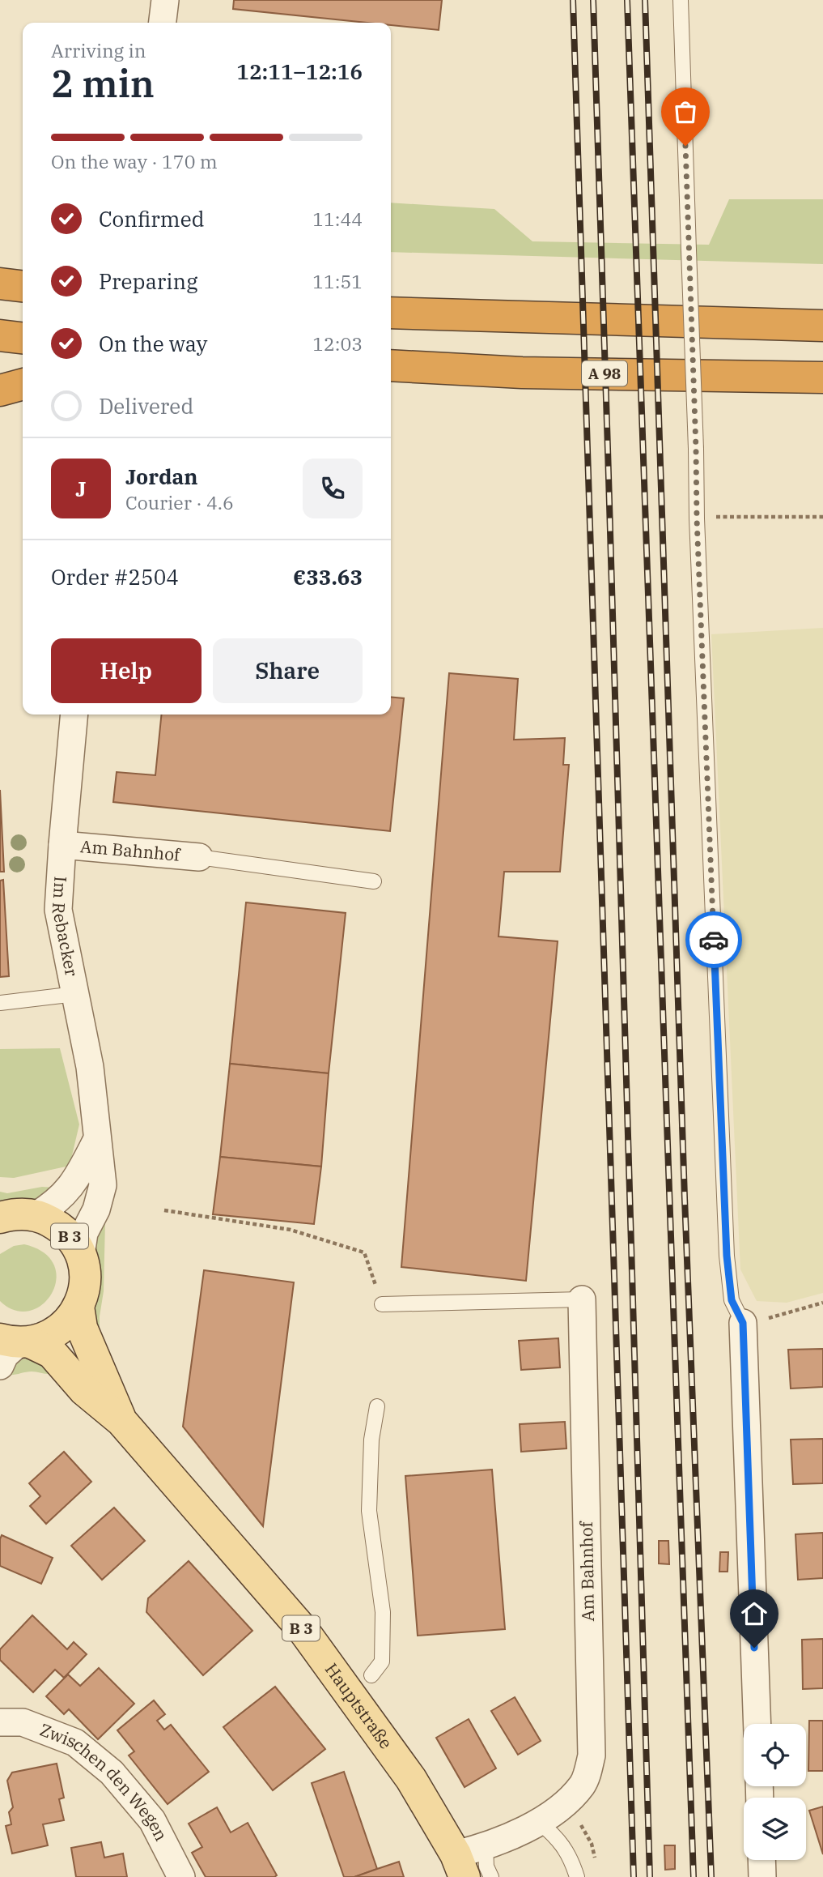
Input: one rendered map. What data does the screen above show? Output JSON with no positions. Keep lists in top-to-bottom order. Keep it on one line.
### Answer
{"streets":{"highway":["A 98"],"main road":["B 3","Hauptstraße"],"street":["Am Bahnhof","Im Rebacker","Zwischen den Wegen"]},"crossings":[["Am Bahnhof","Im Rebacker"],["Am Bahnhof","Hauptstraße"],["Im Rebacker","B 3"],["B 3","Hauptstraße"]],"page":{"heading":["2 min","Arriving in","12:11–12:16"],"panel":["Jordan","Courier · 4.6","Order #2504","€33.63"],"bar":"On the way · 170 m","list":[["Confirmed","11:44"],["Preparing","11:51"],["On the way","12:03"],"Delivered"],"round":"J","buttons":["Help","Share"]}}
